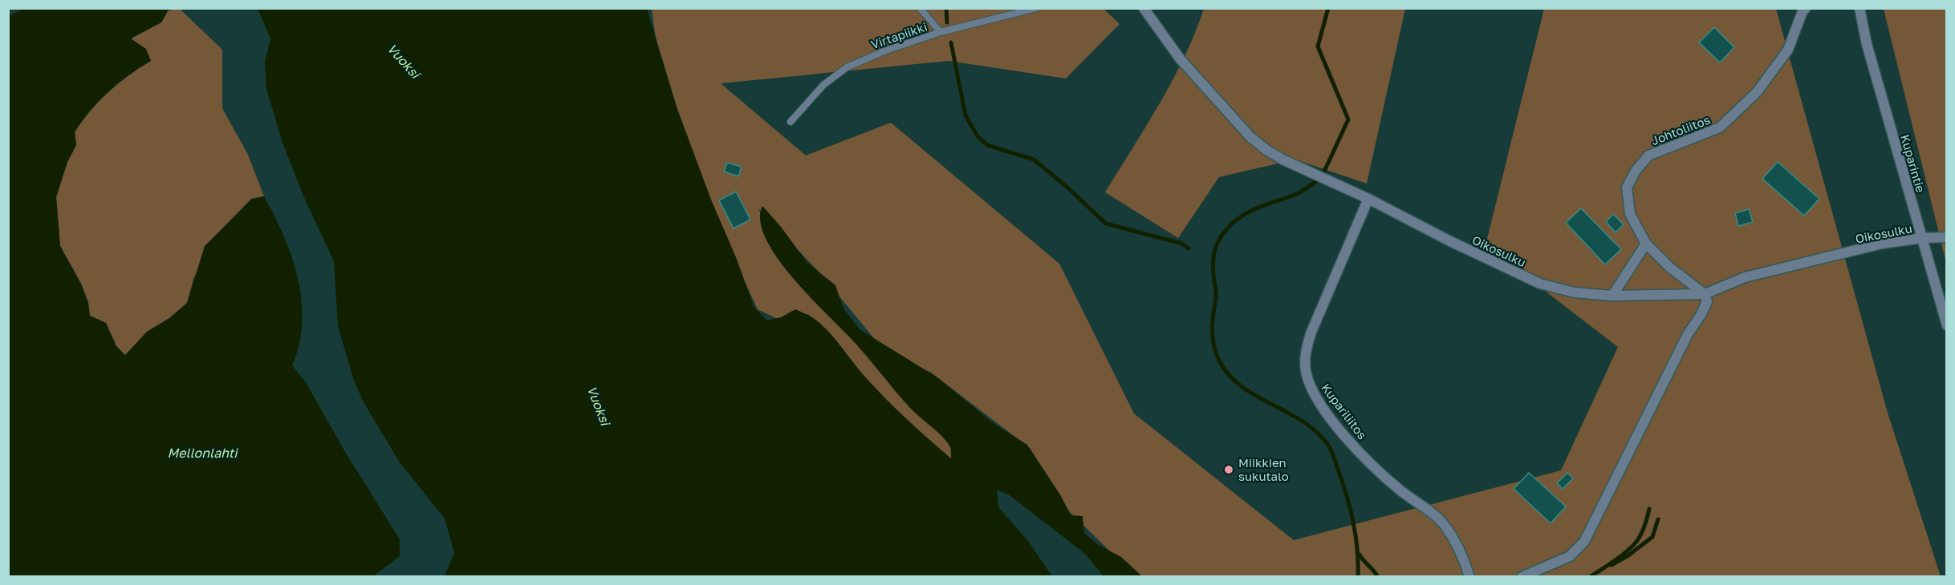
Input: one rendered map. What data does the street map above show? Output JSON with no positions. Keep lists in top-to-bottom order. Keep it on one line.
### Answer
{"streets":{"street":["Johtoliitos","Kuparintie","Oikosulku","Kupariliitos"],"lane":["Virtapiikki"]},"crossings":[["Johtoliitos","Oikosulku"],["Kuparintie","Oikosulku"],["Oikosulku","Kupariliitos"]],"water":["Vuoksi","Mellonlahti"],"places":["Miikkien sukutalo"]}
